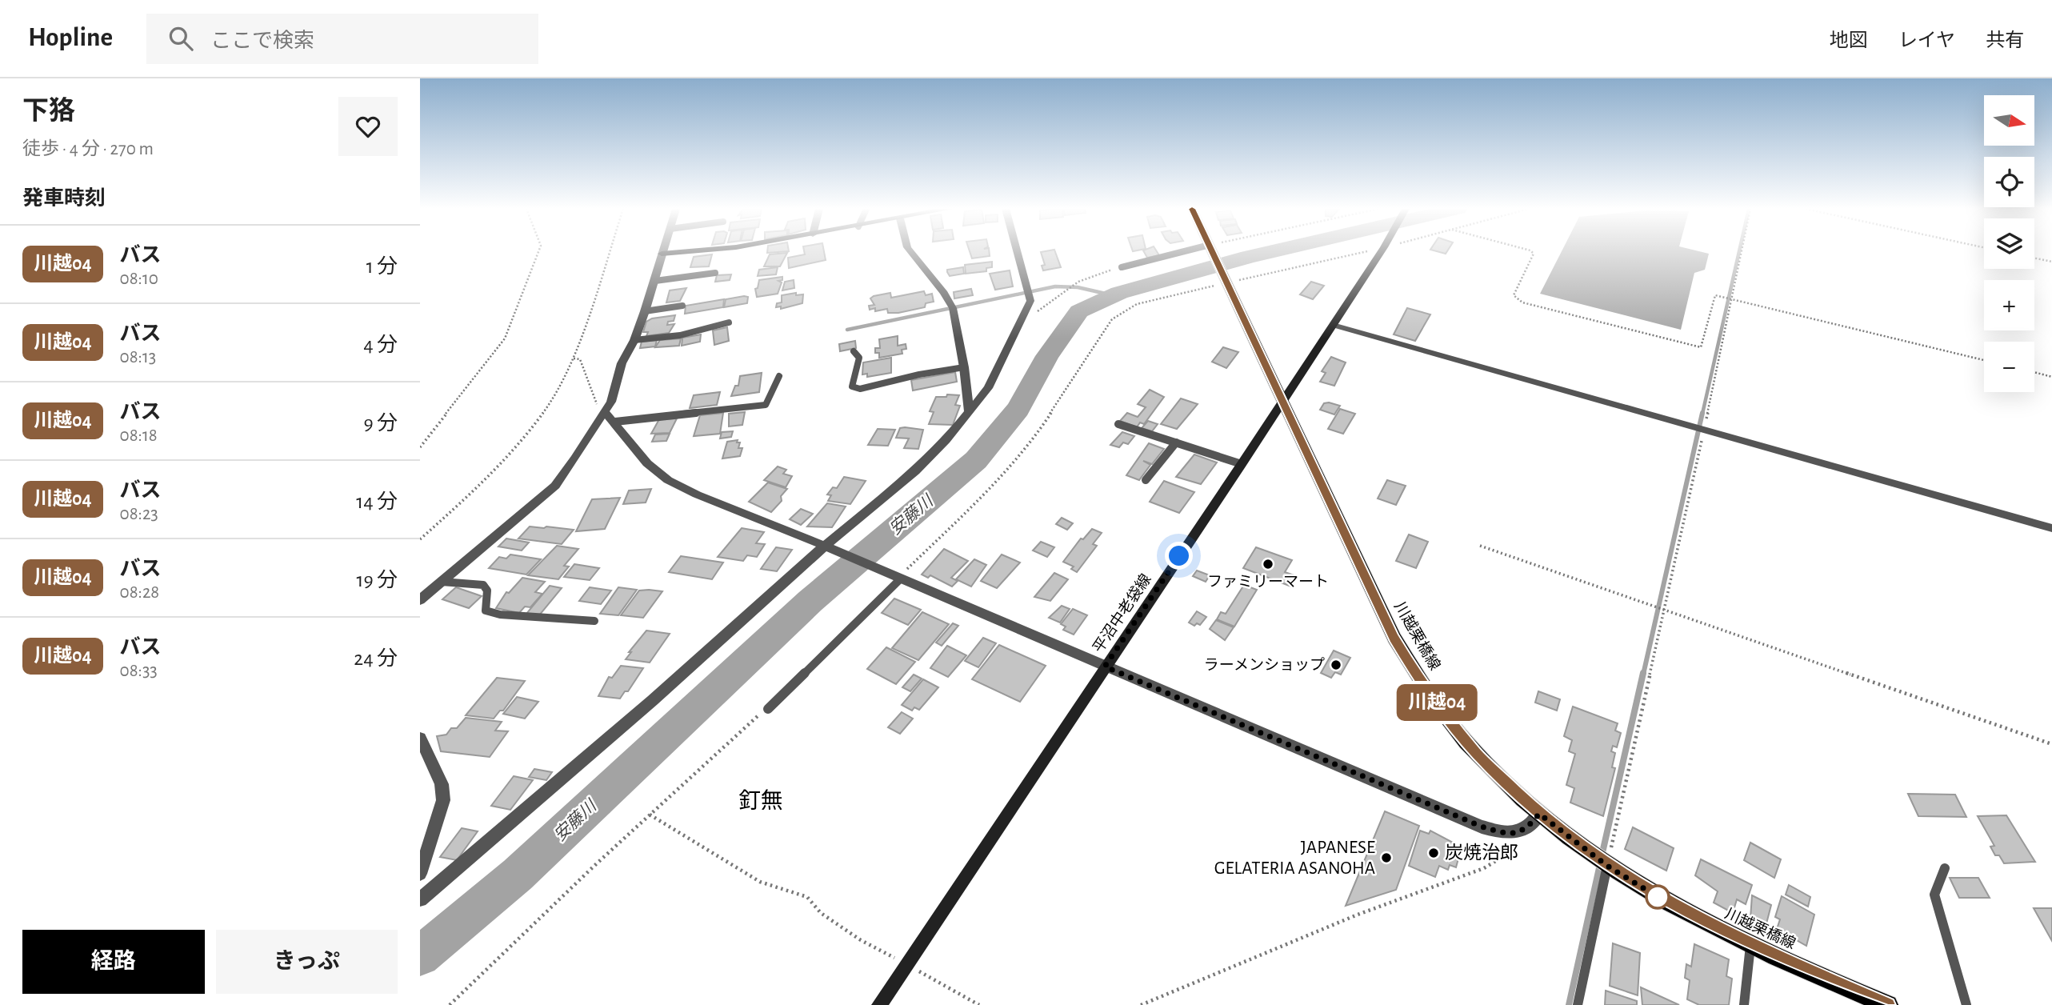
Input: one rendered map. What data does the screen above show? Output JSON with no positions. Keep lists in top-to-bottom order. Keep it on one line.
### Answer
{"streets":{"main road":["平沼中老袋線","川越栗橋線"]},"crossings":[["平沼中老袋線","川越栗橋線"]],"districts":["釘無"],"water":["安藤川"],"places":["ファミリーマート","ラーメンショップ","炭焼治郎","JAPANESE GELATERIA ASANOHA"],"lines":["bus line 川越04"],"north":"right","page":{"header":"Hopline","search":"ここで検索","nav":["地図","レイヤ","共有"],"heading":[["下狢","徒歩 · 4 分 · 270 m"],"発車時刻"],"on_map":"川越04","map_buttons":["+","−"],"list":[{"mark":"川越04","name":"バス","note":"08:10","value":"1 分"},{"mark":"川越04","name":"バス","note":"08:13","value":"4 分"},{"mark":"川越04","name":"バス","note":"08:18","value":"9 分"},{"mark":"川越04","name":"バス","note":"08:23","value":"14 分"},{"mark":"川越04","name":"バス","note":"08:28","value":"19 分"},{"mark":"川越04","name":"バス","note":"08:33","value":"24 分"}],"buttons":["経路","きっぷ"]}}
